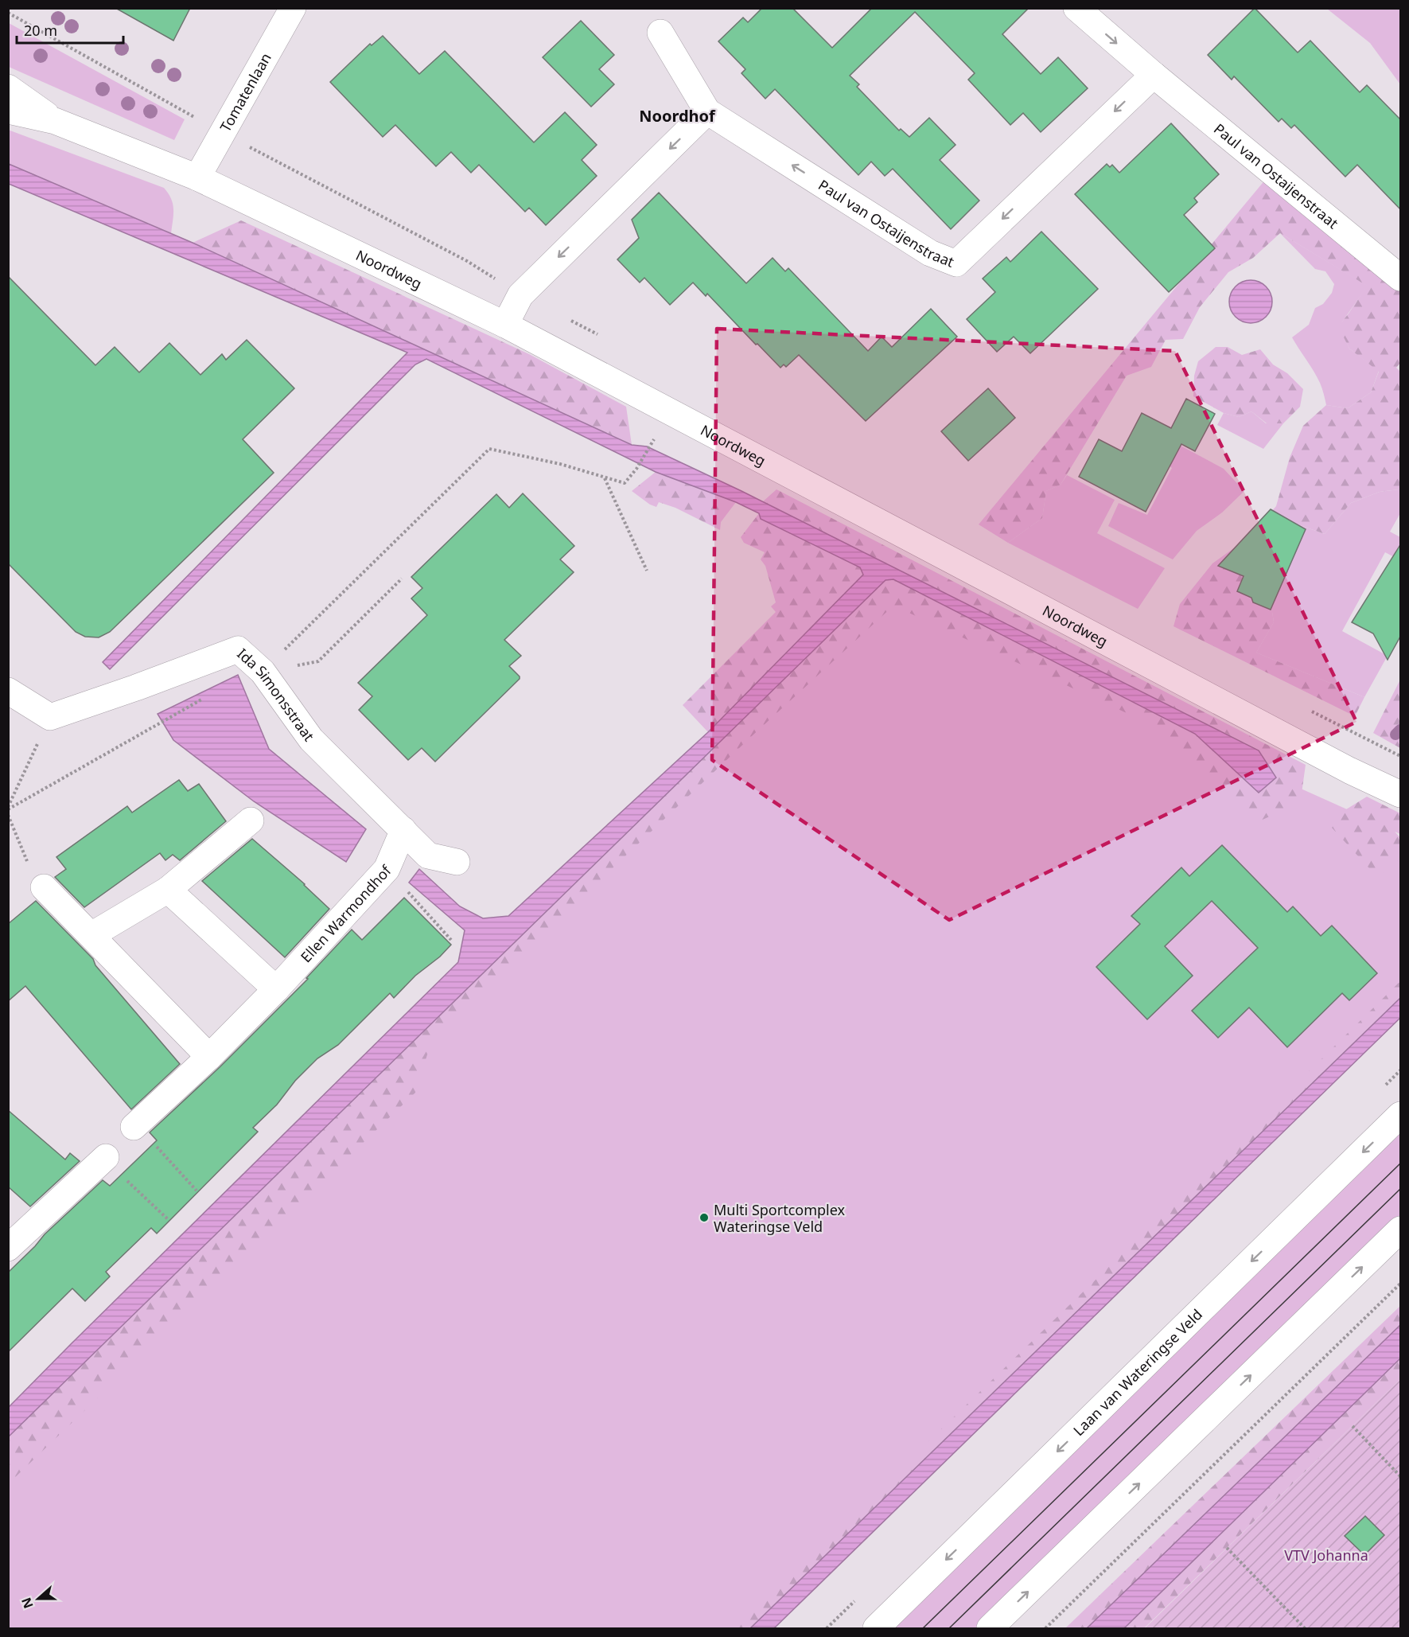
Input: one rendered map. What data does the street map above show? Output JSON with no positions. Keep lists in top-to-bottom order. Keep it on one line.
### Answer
{"streets":{"street":["Tomatenlaan","Paul van Ostaijenstraat","Noordweg","Ida Simonsstraat","Ellen Warmondhof","Laan van Wateringse Veld"]},"crossings":[["Tomatenlaan","Noordweg"],["Ida Simonsstraat","Ellen Warmondhof"]],"districts":["Noordhof"],"parks":["VTV Johanna"],"places":["Multi Sportcomplex Wateringse Veld"],"scale_bar":"20 m","north":"left"}
